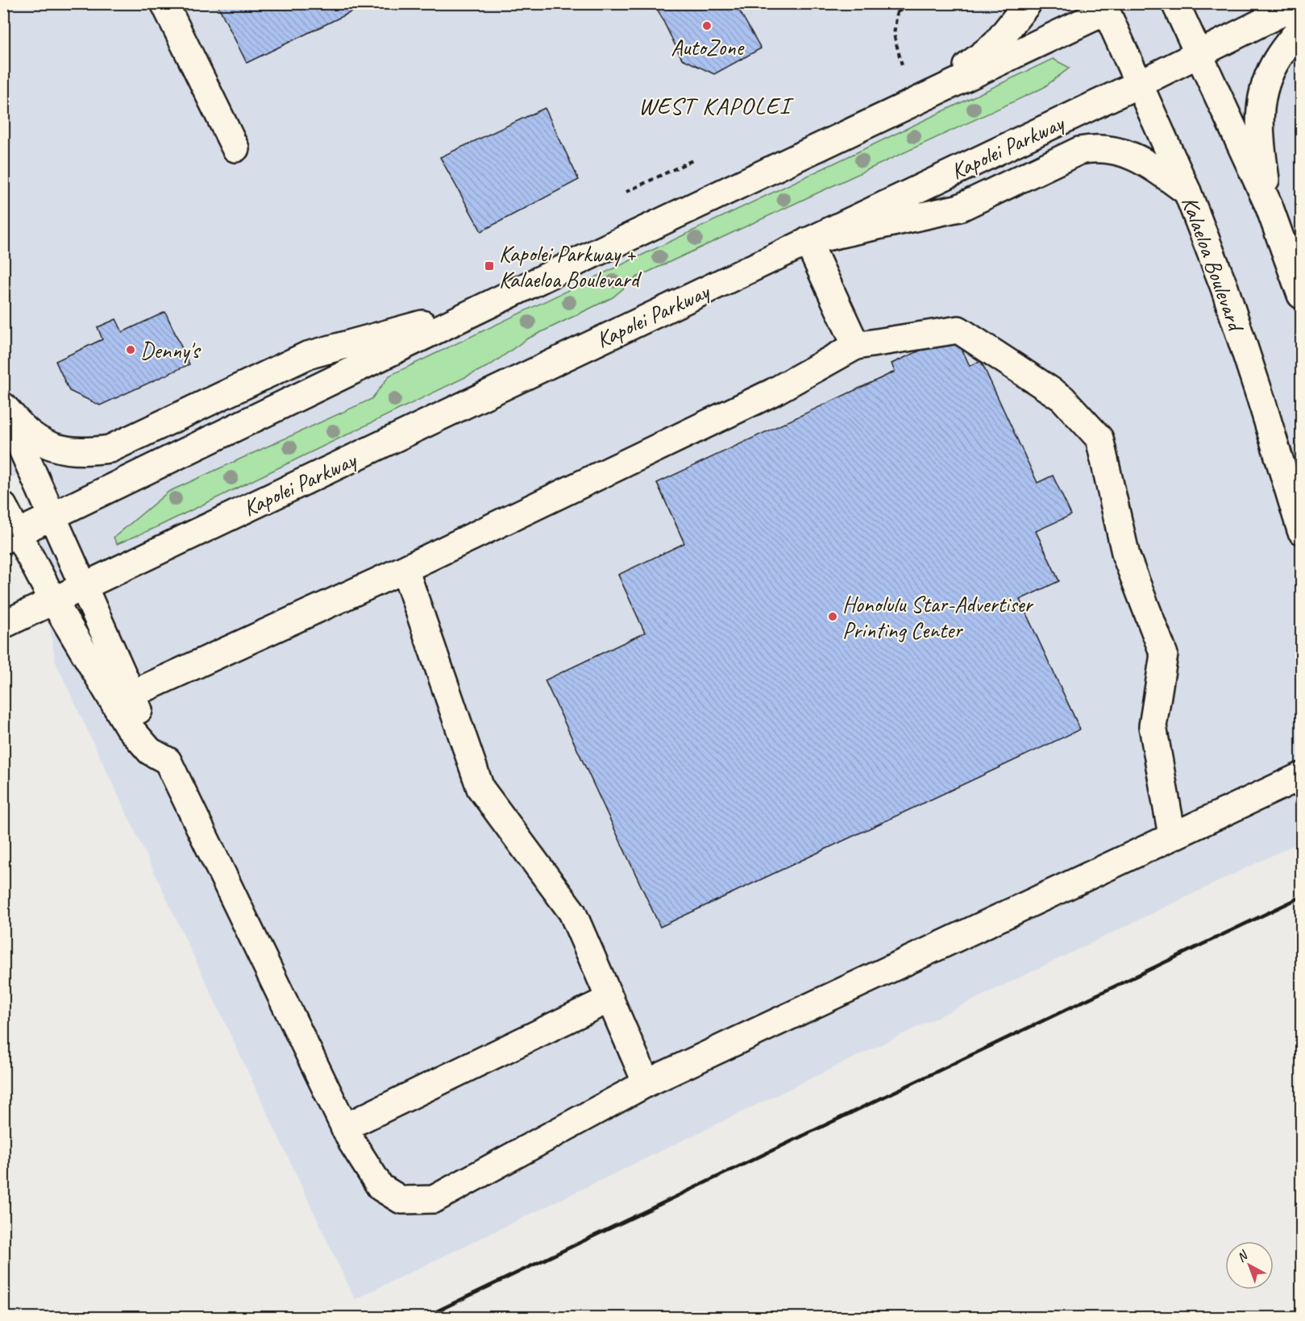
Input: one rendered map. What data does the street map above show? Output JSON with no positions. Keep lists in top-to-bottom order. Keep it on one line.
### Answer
{"streets":{"street":["Kapolei Parkway","Kalaeloa Boulevard"]},"crossings":[["Kapolei Parkway","Kalaeloa Boulevard"]],"districts":["WEST KAPOLEI"],"places":{"other":["AutoZone","Denny's","Honolulu Star-Advertiser Printing Center"],"transit":["Kapolei Parkway + Kalaeloa Boulevard"]},"north":"top left"}
